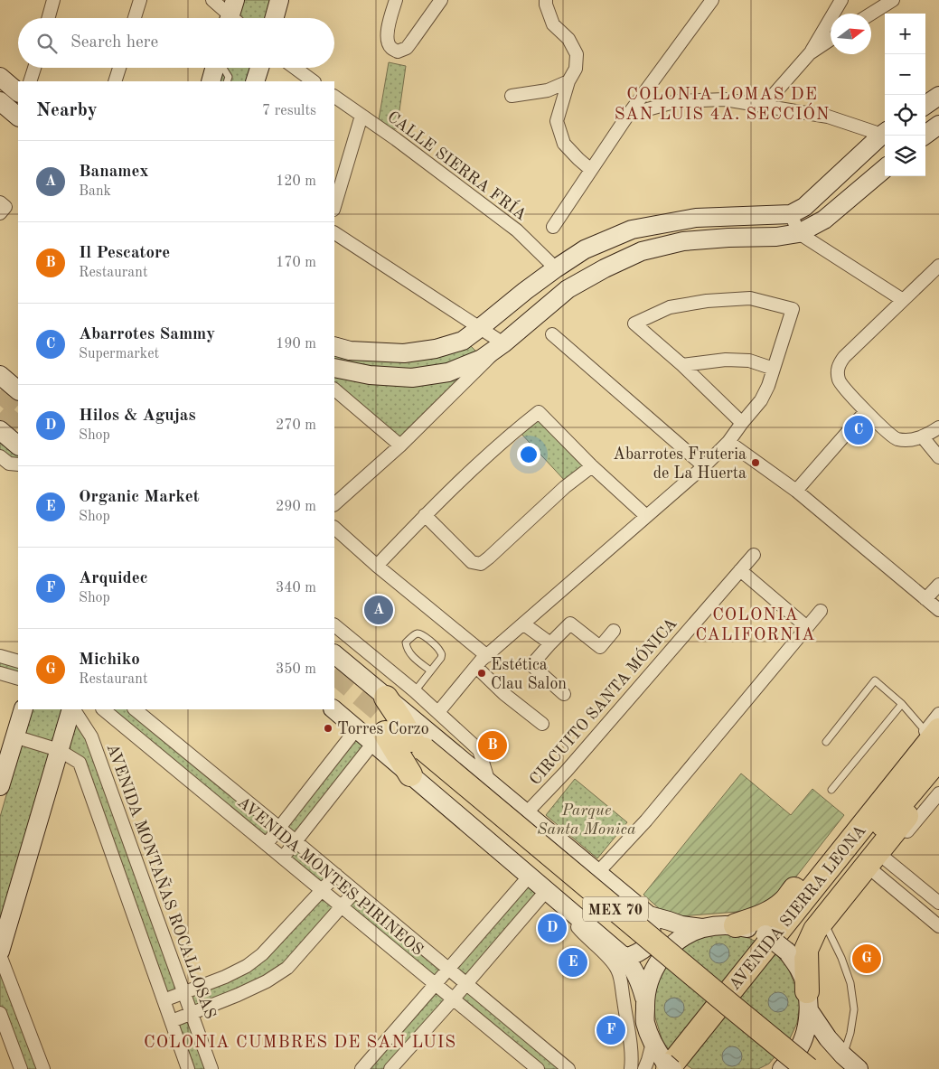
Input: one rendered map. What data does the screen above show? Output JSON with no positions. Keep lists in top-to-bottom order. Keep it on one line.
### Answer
{"streets":{"highway":["AVENIDA SIERRA LEONA","MEX 70"],"street":["CALLE SIERRA FRÍA","CIRCUITO SANTA MÓNICA","AVENIDA MONTES PIRINEOS","AVENIDA MONTAÑAS ROCALLOSAS"]},"districts":["COLONIA LOMAS DE SAN LUIS 4A. SECCIÓN","COLONIA CALIFORNIA","COLONIA CUMBRES DE SAN LUIS"],"parks":["Parque Santa Monica"],"places":["Abarrotes Fruteria de La Huerta","Estética Clau Salon","Torres Corzo"],"north":"right","page":{"map_buttons":["+","−"],"search":"Search here","heading":["Nearby","7 results"],"list":[{"mark":"A","name":"Banamex","note":"Bank","value":"120 m"},{"mark":"B","name":"Il Pescatore","note":"Restaurant","value":"170 m"},{"mark":"C","name":"Abarrotes Sammy","note":"Supermarket","value":"190 m"},{"mark":"D","name":"Hilos & Agujas","note":"Shop","value":"270 m"},{"mark":"E","name":"Organic Market","note":"Shop","value":"290 m"},{"mark":"F","name":"Arquidec","note":"Shop","value":"340 m"},{"mark":"G","name":"Michiko","note":"Restaurant","value":"350 m"}],"pins":["C","A","B","D","G","E","F"]}}
